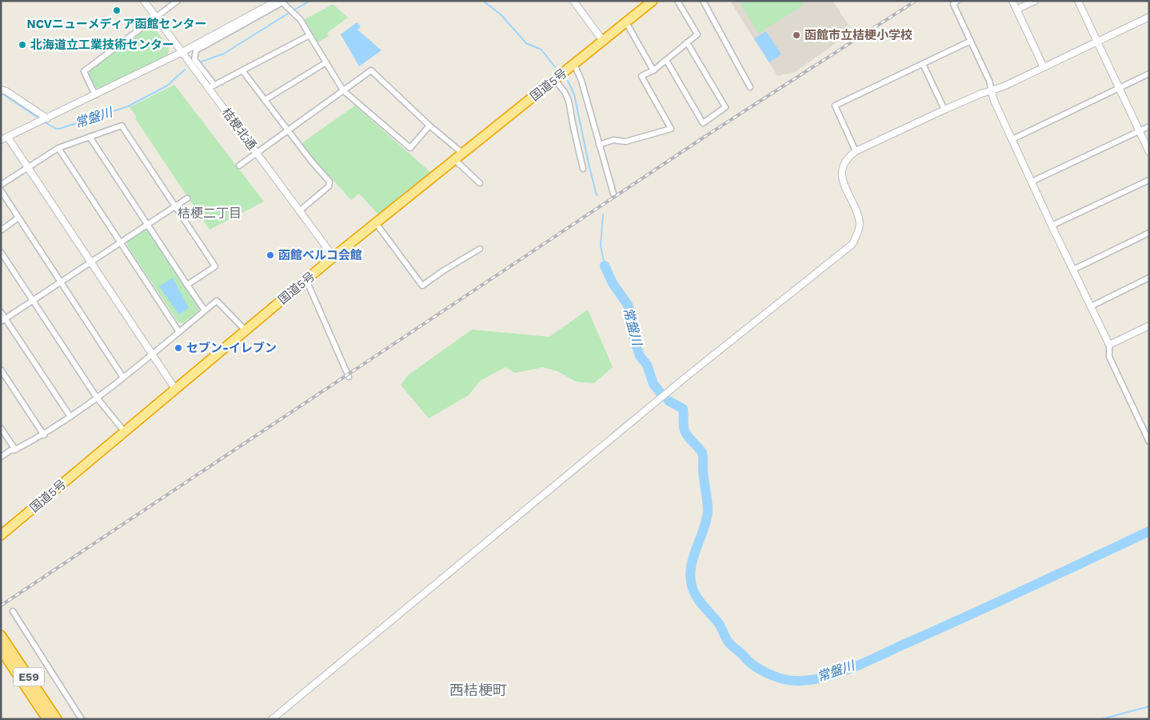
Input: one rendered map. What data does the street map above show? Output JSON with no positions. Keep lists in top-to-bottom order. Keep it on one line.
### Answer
{"streets":{"highway":["国道5号","E59"],"street":["桔梗北通"]},"crossings":[["国道5号","桔梗北通"]],"districts":["桔梗二丁目","西桔梗町"],"water":["常盤川"],"places":["NCVニューメディア函館センター","函館市立桔梗小学校","北海道立工業技術センター","函館ベルコ会館","セブン-イレブン"]}
